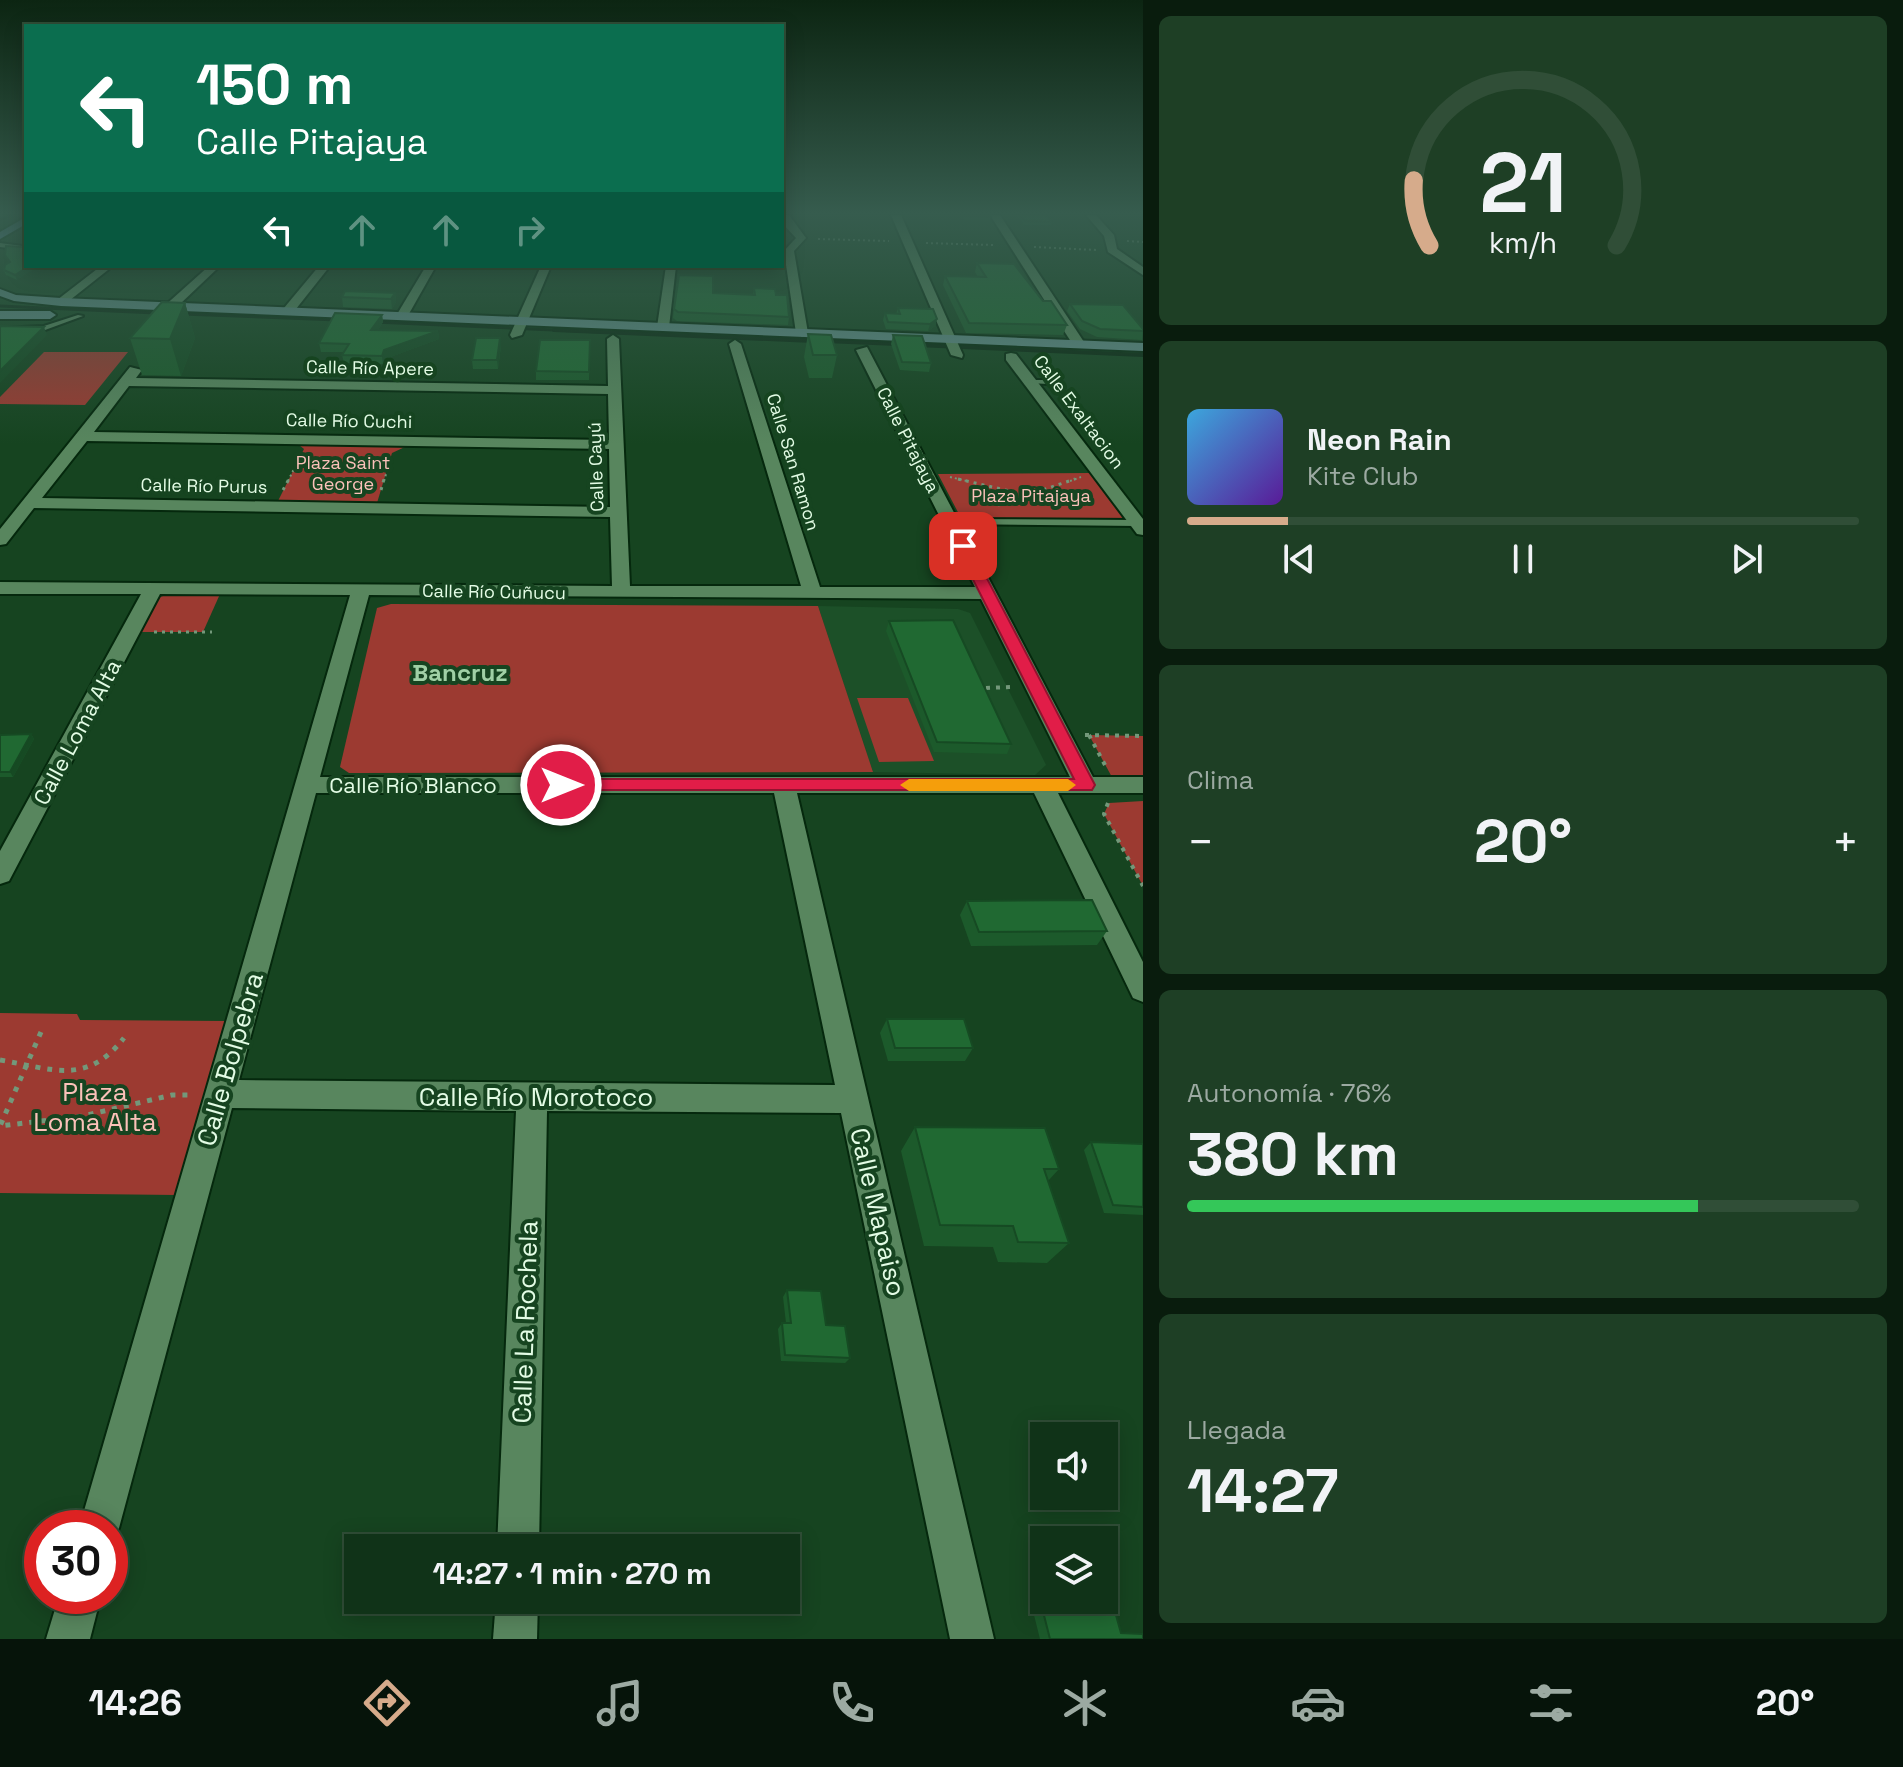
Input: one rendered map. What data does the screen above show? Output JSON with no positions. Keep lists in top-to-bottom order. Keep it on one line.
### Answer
{"streets":{"street":["Calle Río Apere","Calle Exaltacion","Calle Río Cuchi","Calle Pitajaya","Calle San Ramon","Calle Cayú","Calle Río Purus","Calle Río Cuñucu","Calle Loma Alta","Calle Río Blanco","Calle Bolpebra","Calle Río Morotoco","Calle Mapaiso","Calle La Rochela"]},"crossings":[["Calle Río Apere","Calle Cayú"],["Calle Río Cuchi","Calle Cayú"],["Calle Pitajaya","Calle Río Cuñucu"],["Calle Pitajaya","Calle Río Blanco"],["Calle San Ramon","Calle Río Cuñucu"],["Calle Cayú","Calle Río Purus"],["Calle Cayú","Calle Río Cuñucu"],["Calle Río Cuñucu","Calle Loma Alta"],["Calle Río Cuñucu","Calle Bolpebra"],["Calle Río Blanco","Calle Bolpebra"],["Calle Río Blanco","Calle Mapaiso"],["Calle Bolpebra","Calle Río Morotoco"],["Calle Río Morotoco","Calle Mapaiso"],["Calle Río Morotoco","Calle La Rochela"]],"districts":["Bancruz"],"parks":["Plaza Saint George","Plaza Pitajaya","Plaza Loma Alta"],"page":{"turn":["150 m","Calle Pitajaya"],"song":["Neon Rain","Kite Club"],"tile":["Clima",["Autonomía · 76%","380 km"],["Llegada","14:27"]],"heat":["−","20°","+"],"limit":"30","trip":"14:27 · 1 min · 270 m","tabs":["14:26","20°"],"gauge":["21","km/h"]}}
